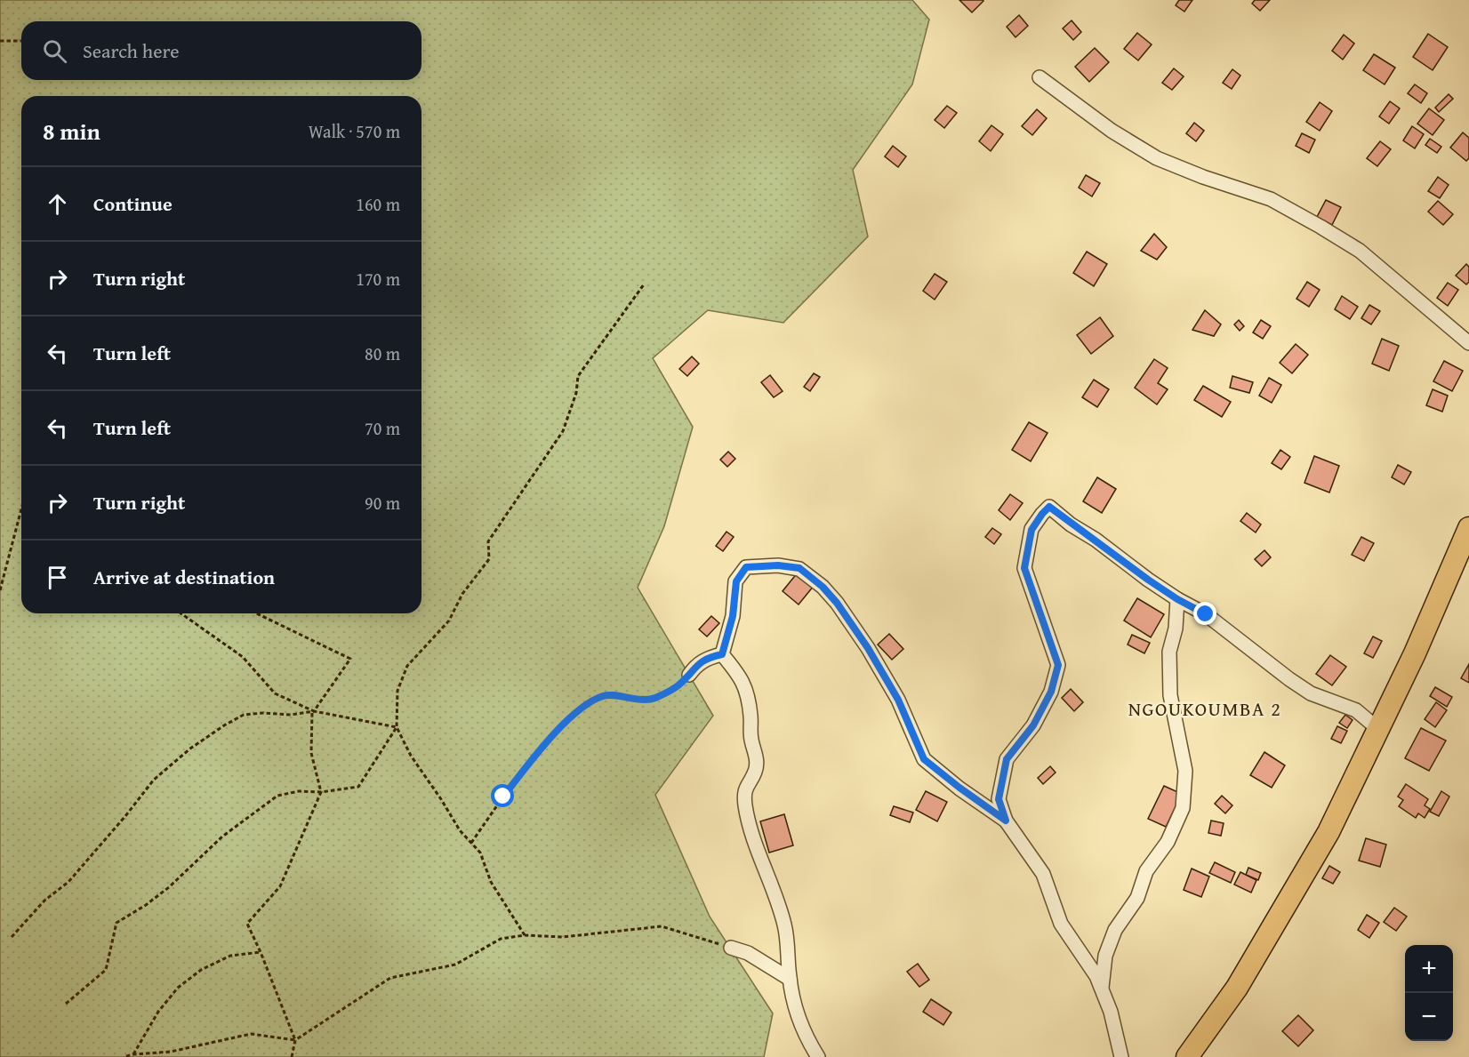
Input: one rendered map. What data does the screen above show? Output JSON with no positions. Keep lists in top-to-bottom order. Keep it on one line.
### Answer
{"districts":["NGOUKOUMBA 2"],"page":{"search":"Search here","heading":["8 min","Walk · 570 m"],"list":[["Continue","160 m"],["Turn right","170 m"],["Turn left","80 m"],["Turn left","70 m"],["Turn right","90 m"],"Arrive at destination"],"map_buttons":["+","−"]}}
